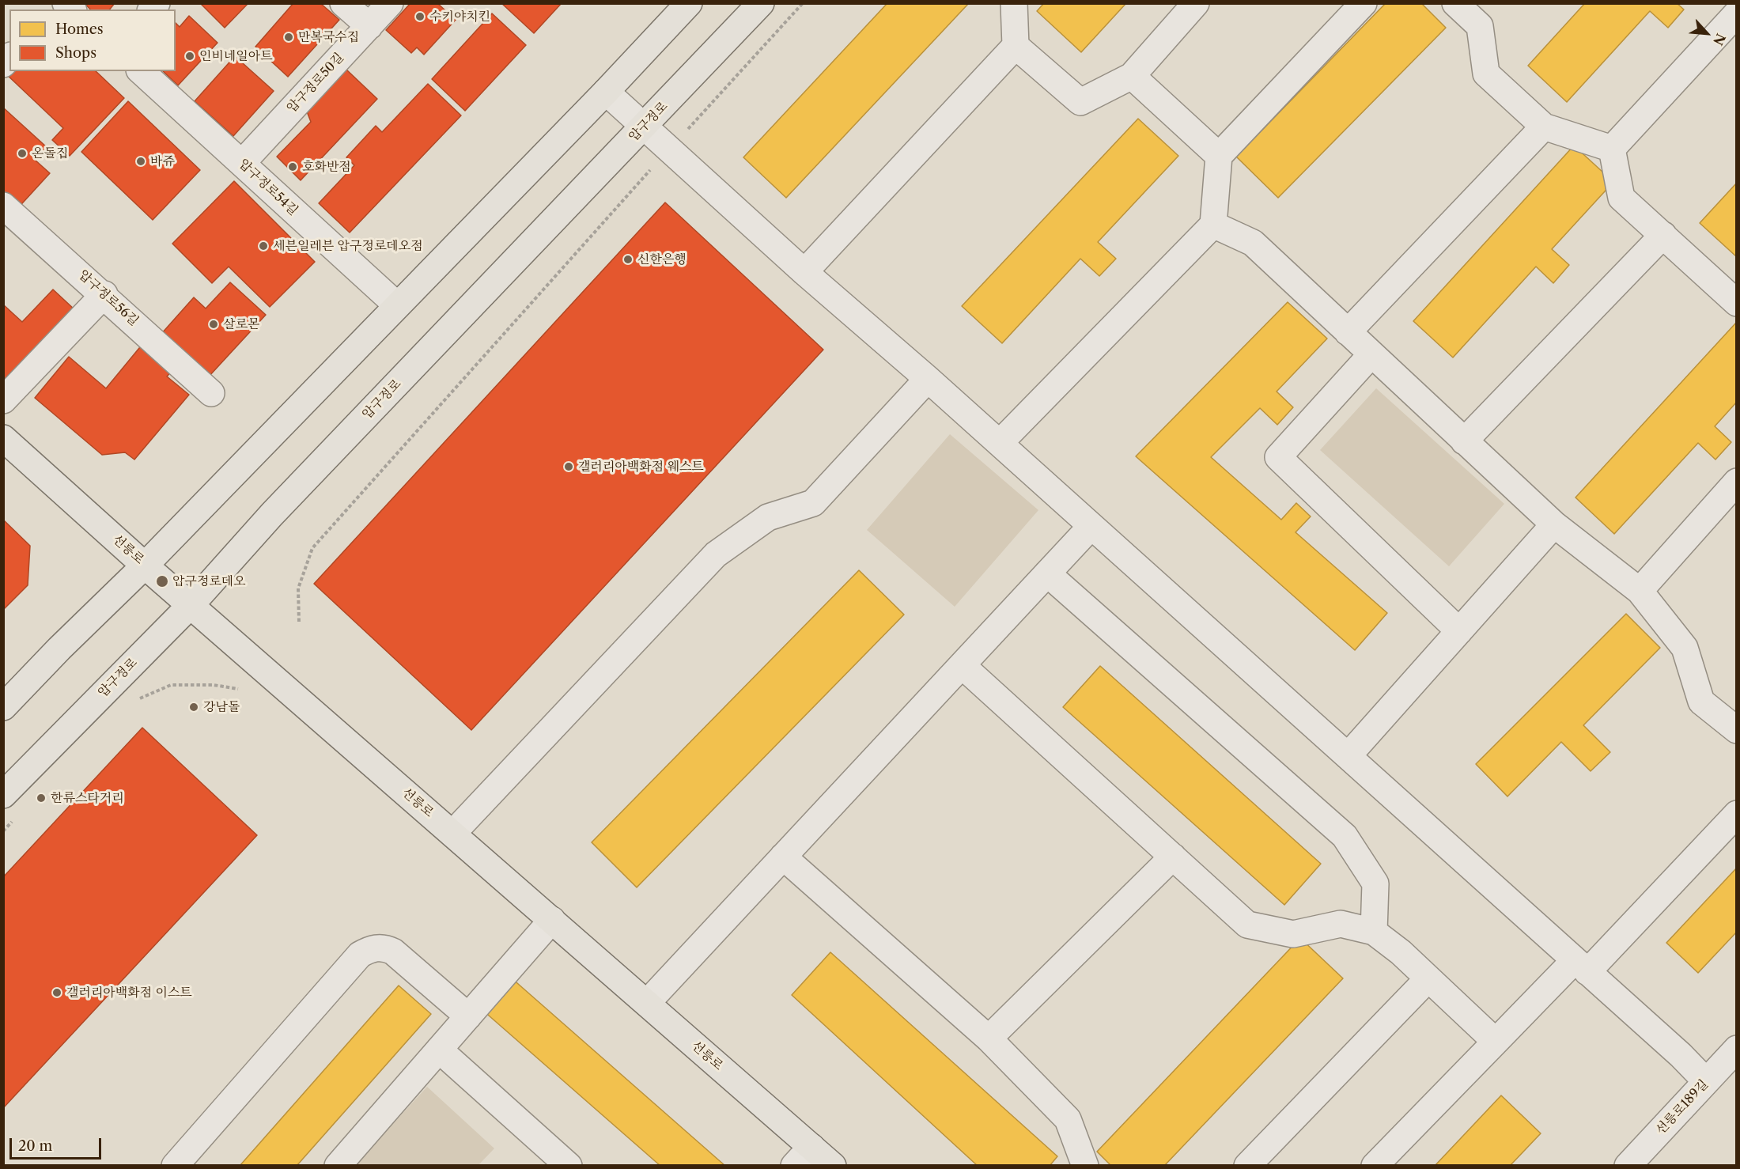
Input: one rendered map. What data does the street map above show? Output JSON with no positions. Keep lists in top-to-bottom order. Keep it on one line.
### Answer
{"streets":{"main road":["압구정로","선릉로"],"street":["압구정로50길","압구정로54길","압구정로56길","선릉로189길"]},"crossings":[["압구정로50길","압구정로54길"],["압구정로","선릉로"]],"places":["수키야치킨","만복국수집","인비네일아트","온돌집","바쥬","호화반점","세븐일레븐 압구정로데오점","신한은행","살로몬","갤러리아백화점 웨스트","압구정로데오","강남돌","한류스타거리","갤러리아백화점 이스트"],"legend":["Homes","Shops"],"scale_bar":"20 m","north":"bottom right"}
